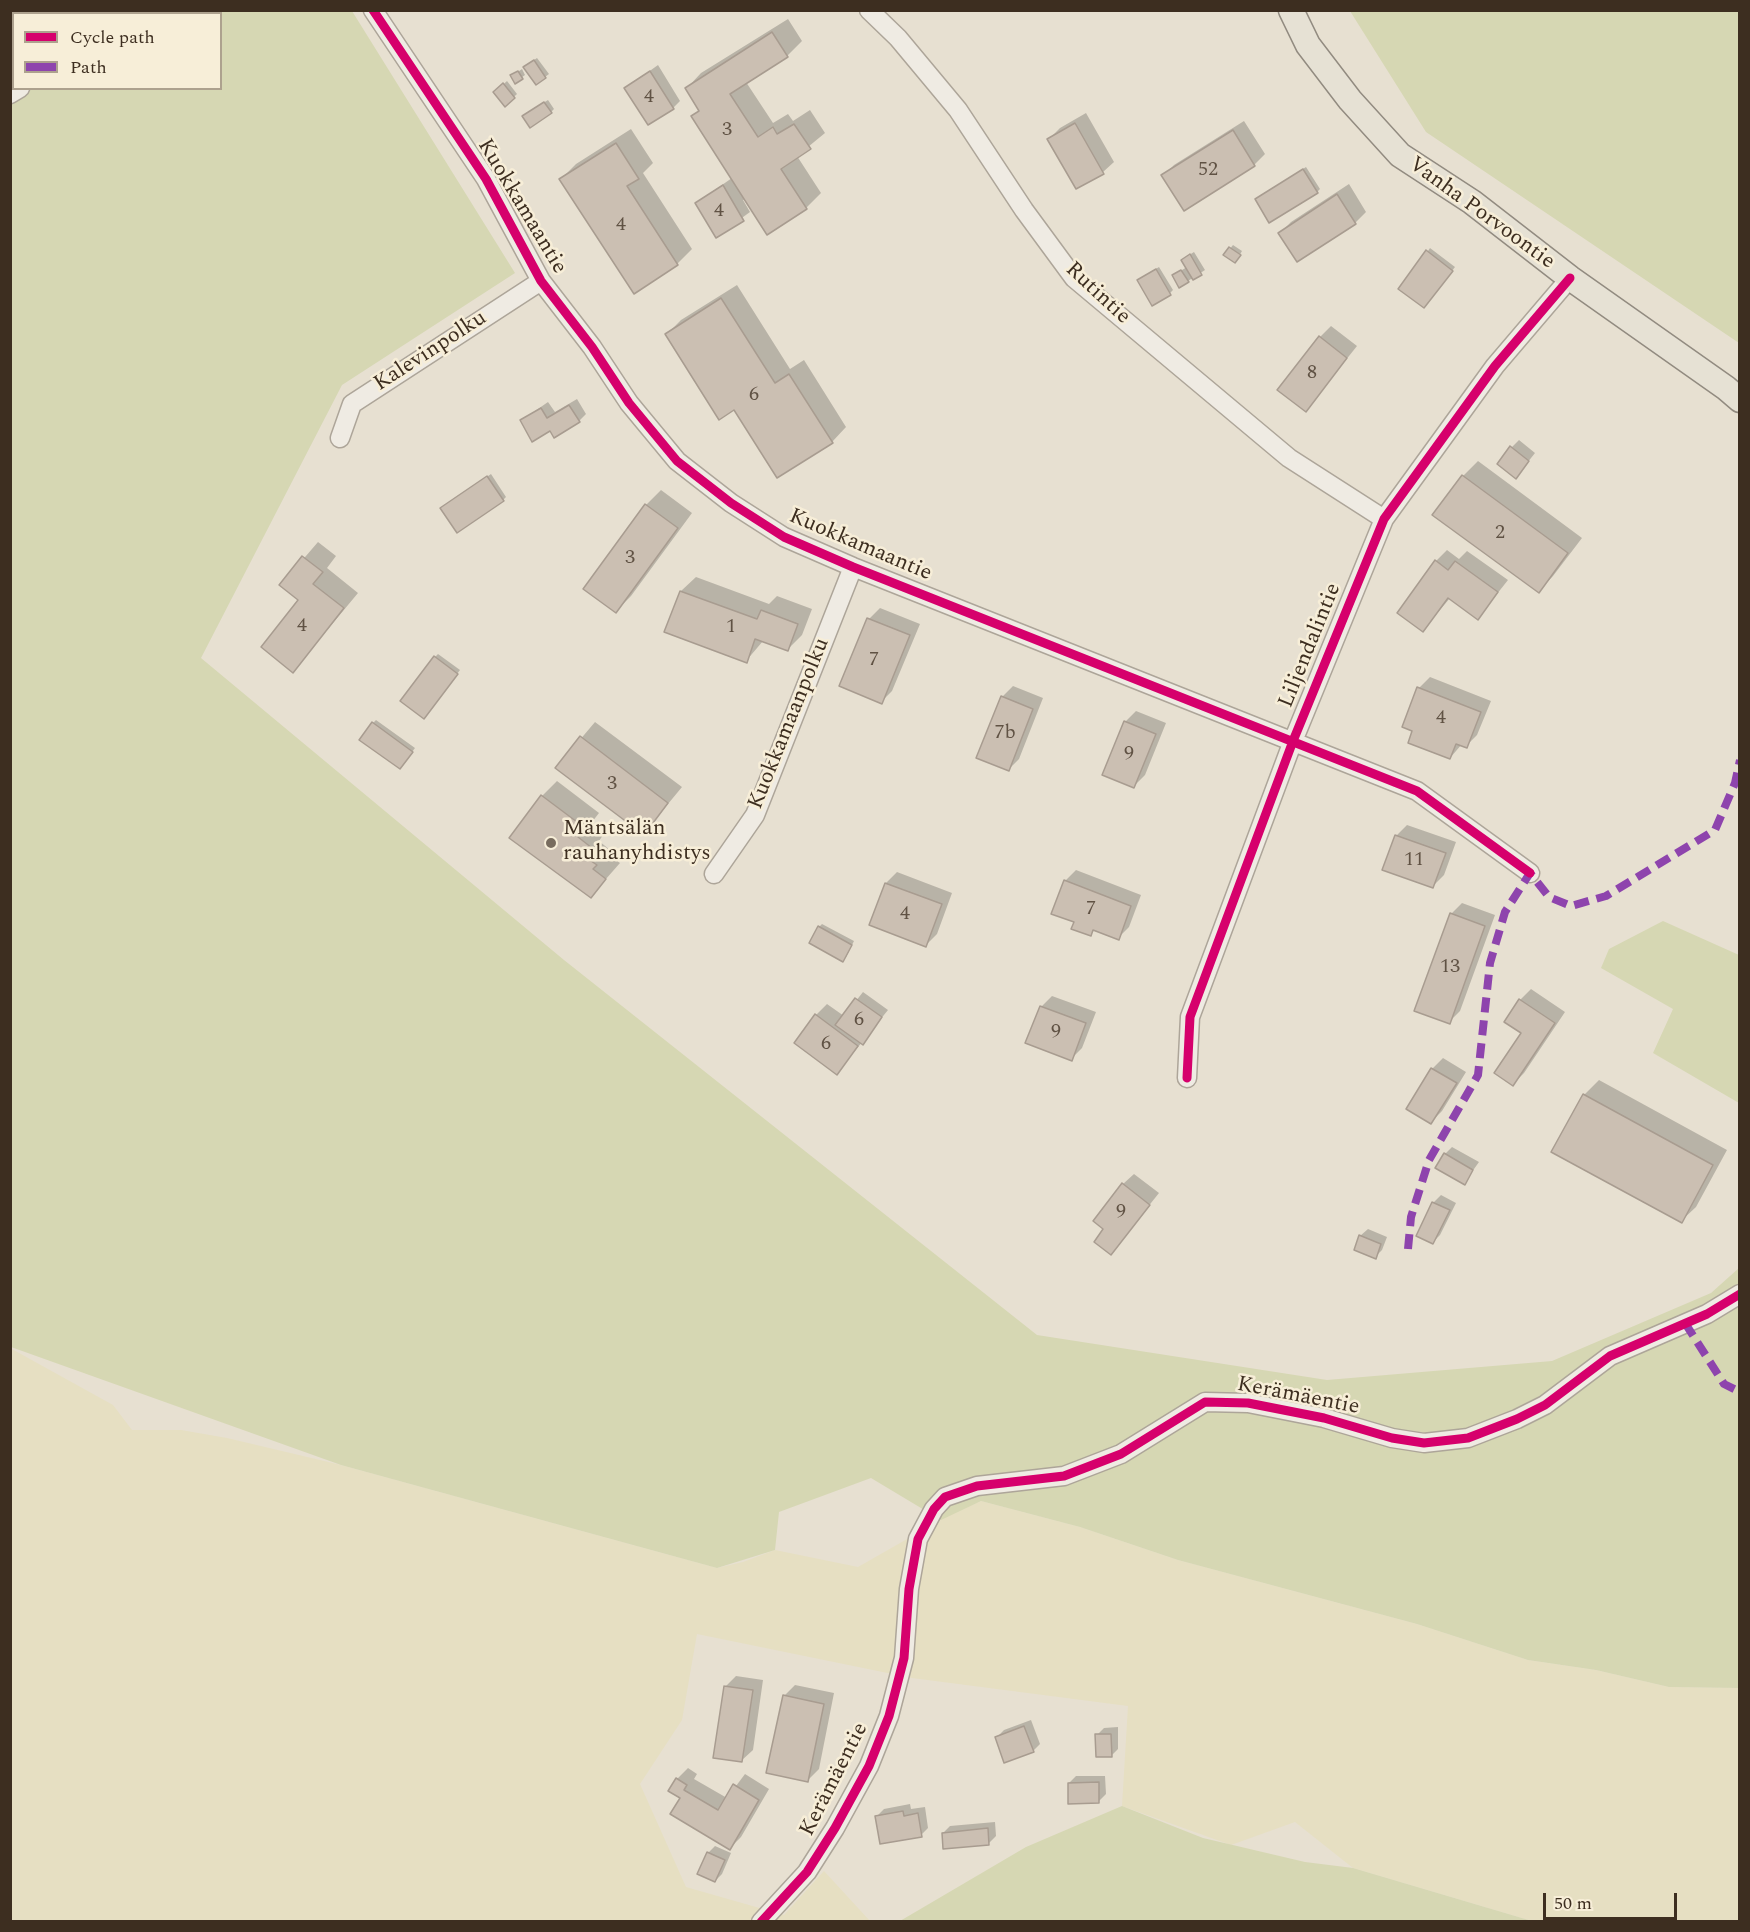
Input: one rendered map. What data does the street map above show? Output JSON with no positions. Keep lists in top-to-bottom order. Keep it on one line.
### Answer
{"streets":{"main road":["Vanha Porvoontie"],"street":["Kuokkamaantie","Rutintie","Kalevinpolku","Liljendalintie","Kuokkamaanpolku","Kerämäentie"]},"crossings":[["Kuokkamaantie","Kalevinpolku"],["Kuokkamaantie","Liljendalintie"],["Kuokkamaantie","Kuokkamaanpolku"],["Vanha Porvoontie","Liljendalintie"],["Rutintie","Liljendalintie"]],"places":["Mäntsälän rauhanyhdistys"],"house_numbers":["4","3","52","4","4","8","6","2","3","4","1","7","4","7b","9","3","11","7","4","13","6","9","6","9"],"legend":["Cycle path","Path"],"scale_bar":"50 m"}
